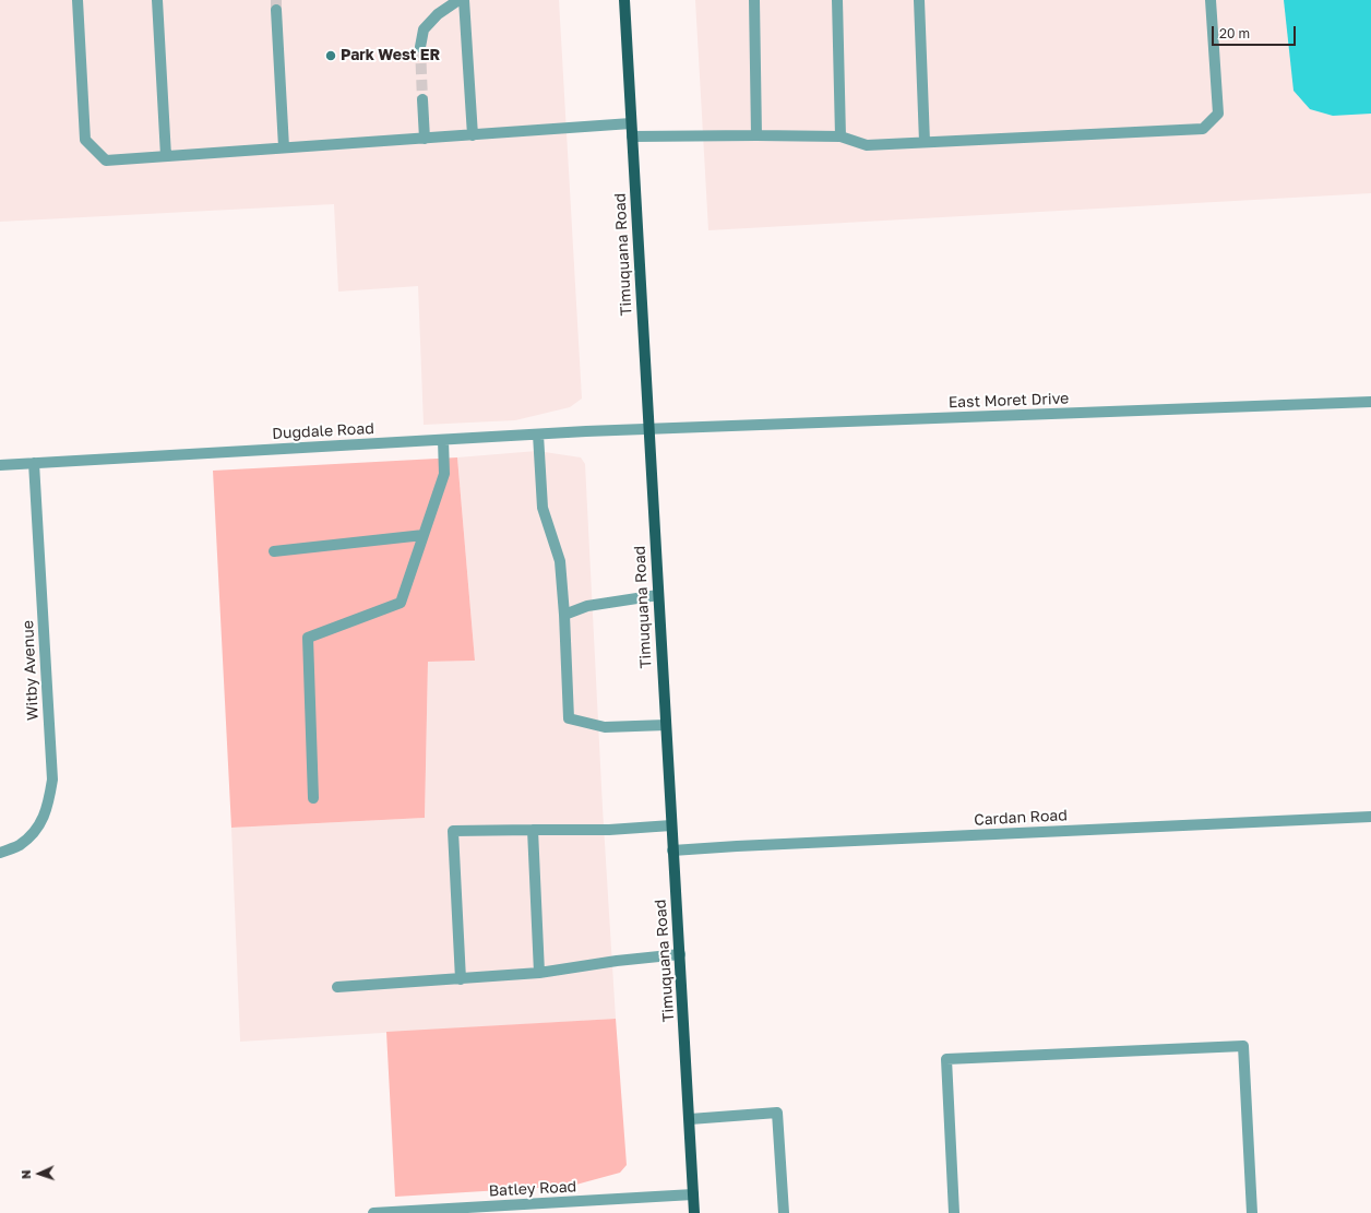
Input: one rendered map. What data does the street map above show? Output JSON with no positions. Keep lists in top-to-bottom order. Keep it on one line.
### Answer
{"streets":{"main road":["Timuquana Road"],"street":["East Moret Drive","Dugdale Road","Witby Avenue","Cardan Road","Batley Road"]},"crossings":[["Timuquana Road","East Moret Drive"],["Timuquana Road","Dugdale Road"],["Timuquana Road","Cardan Road"],["Timuquana Road","Batley Road"],["East Moret Drive","Dugdale Road"],["Dugdale Road","Witby Avenue"]],"places":["Park West ER"],"scale_bar":"20 m","north":"left"}
